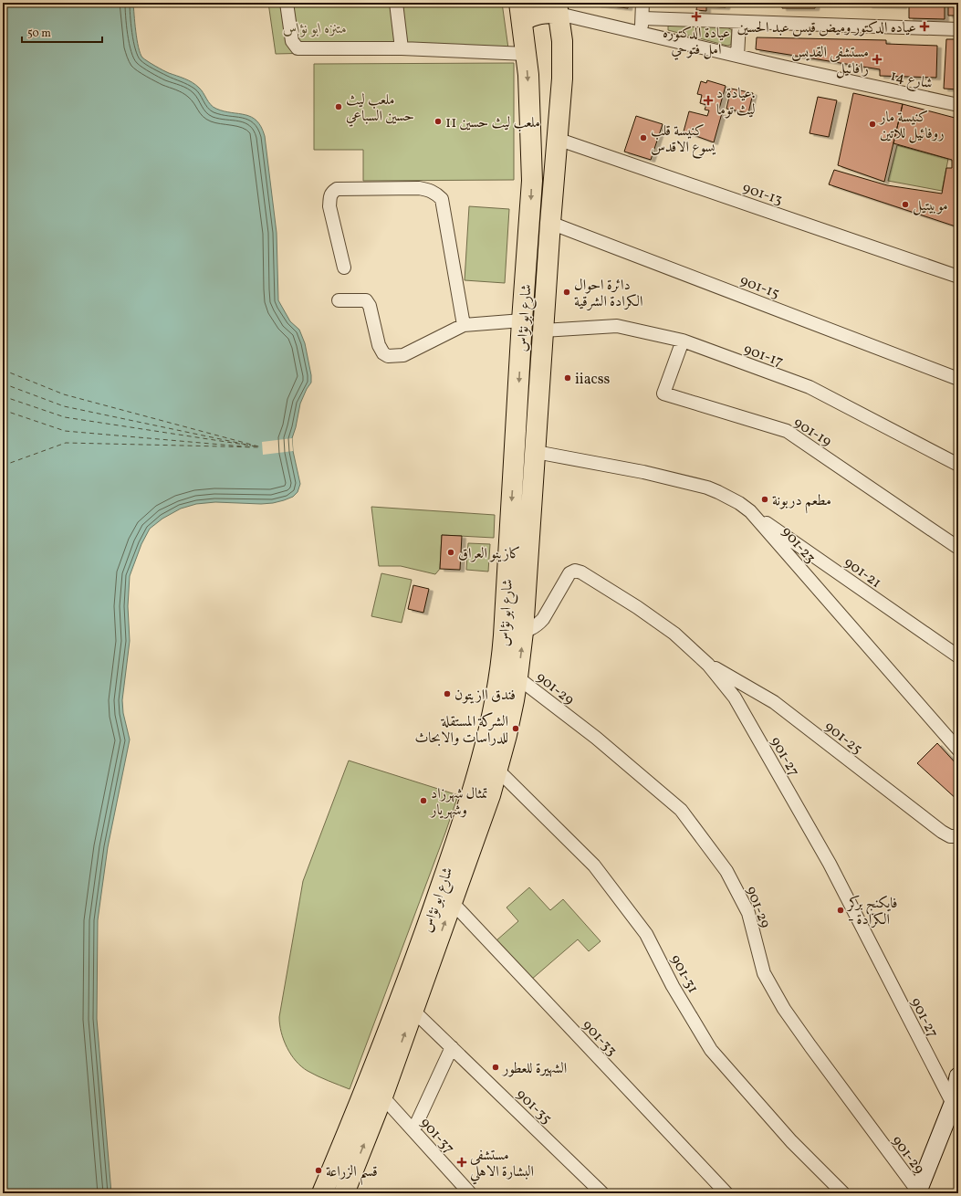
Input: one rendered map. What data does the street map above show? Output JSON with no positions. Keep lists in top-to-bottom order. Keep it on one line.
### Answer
{"streets":{"main road":["شارع ابو نؤاس"],"street":["شارع 14","901-13","901-15","901-17","901-19","901-23","901-21","901-29","901-25","901-27","901-31","901-33","901-35","901-37"]},"crossings":[["شارع 14","شارع ابو نؤاس"],["901-13","شارع ابو نؤاس"],["901-15","شارع ابو نؤاس"],["شارع ابو نؤاس","901-17"],["شارع ابو نؤاس","901-23"],["شارع ابو نؤاس","901-29"],["شارع ابو نؤاس","901-27"],["شارع ابو نؤاس","901-31"],["شارع ابو نؤاس","901-33"],["شارع ابو نؤاس","901-35"],["شارع ابو نؤاس","901-37"],["901-17","901-19"],["901-23","901-21"],["901-25","901-27"]],"parks":["متنزه ابو نؤاس"],"places":{"health":["عيادة الدكتوره امل فتوحي","عياده الدكتور وميض قيس عبد الحسين","مستشفى القديس رافائيل","عيادة د. ليث توما","مستشفى البشارة الاهلي"],"other":["ملعب ليث حسين السباعي","ملعب ليث حسين 11","كنيسة مار روفائيل للاتين","كنيسة قلب يسوع الاقدس","موبيتيل","دائرة احوال الكرادة الشرقية","iiacss","مطعم دربونة","كازينو العراق","فندق اازيتون","الشركة المستقلة للدراسات والابحاث","تمثال شهرزاد وشهريار","فايكنج بركر - الكرادة","الشهيرة للعطور","قسم الزراعة"]},"scale_bar":"50 m"}
